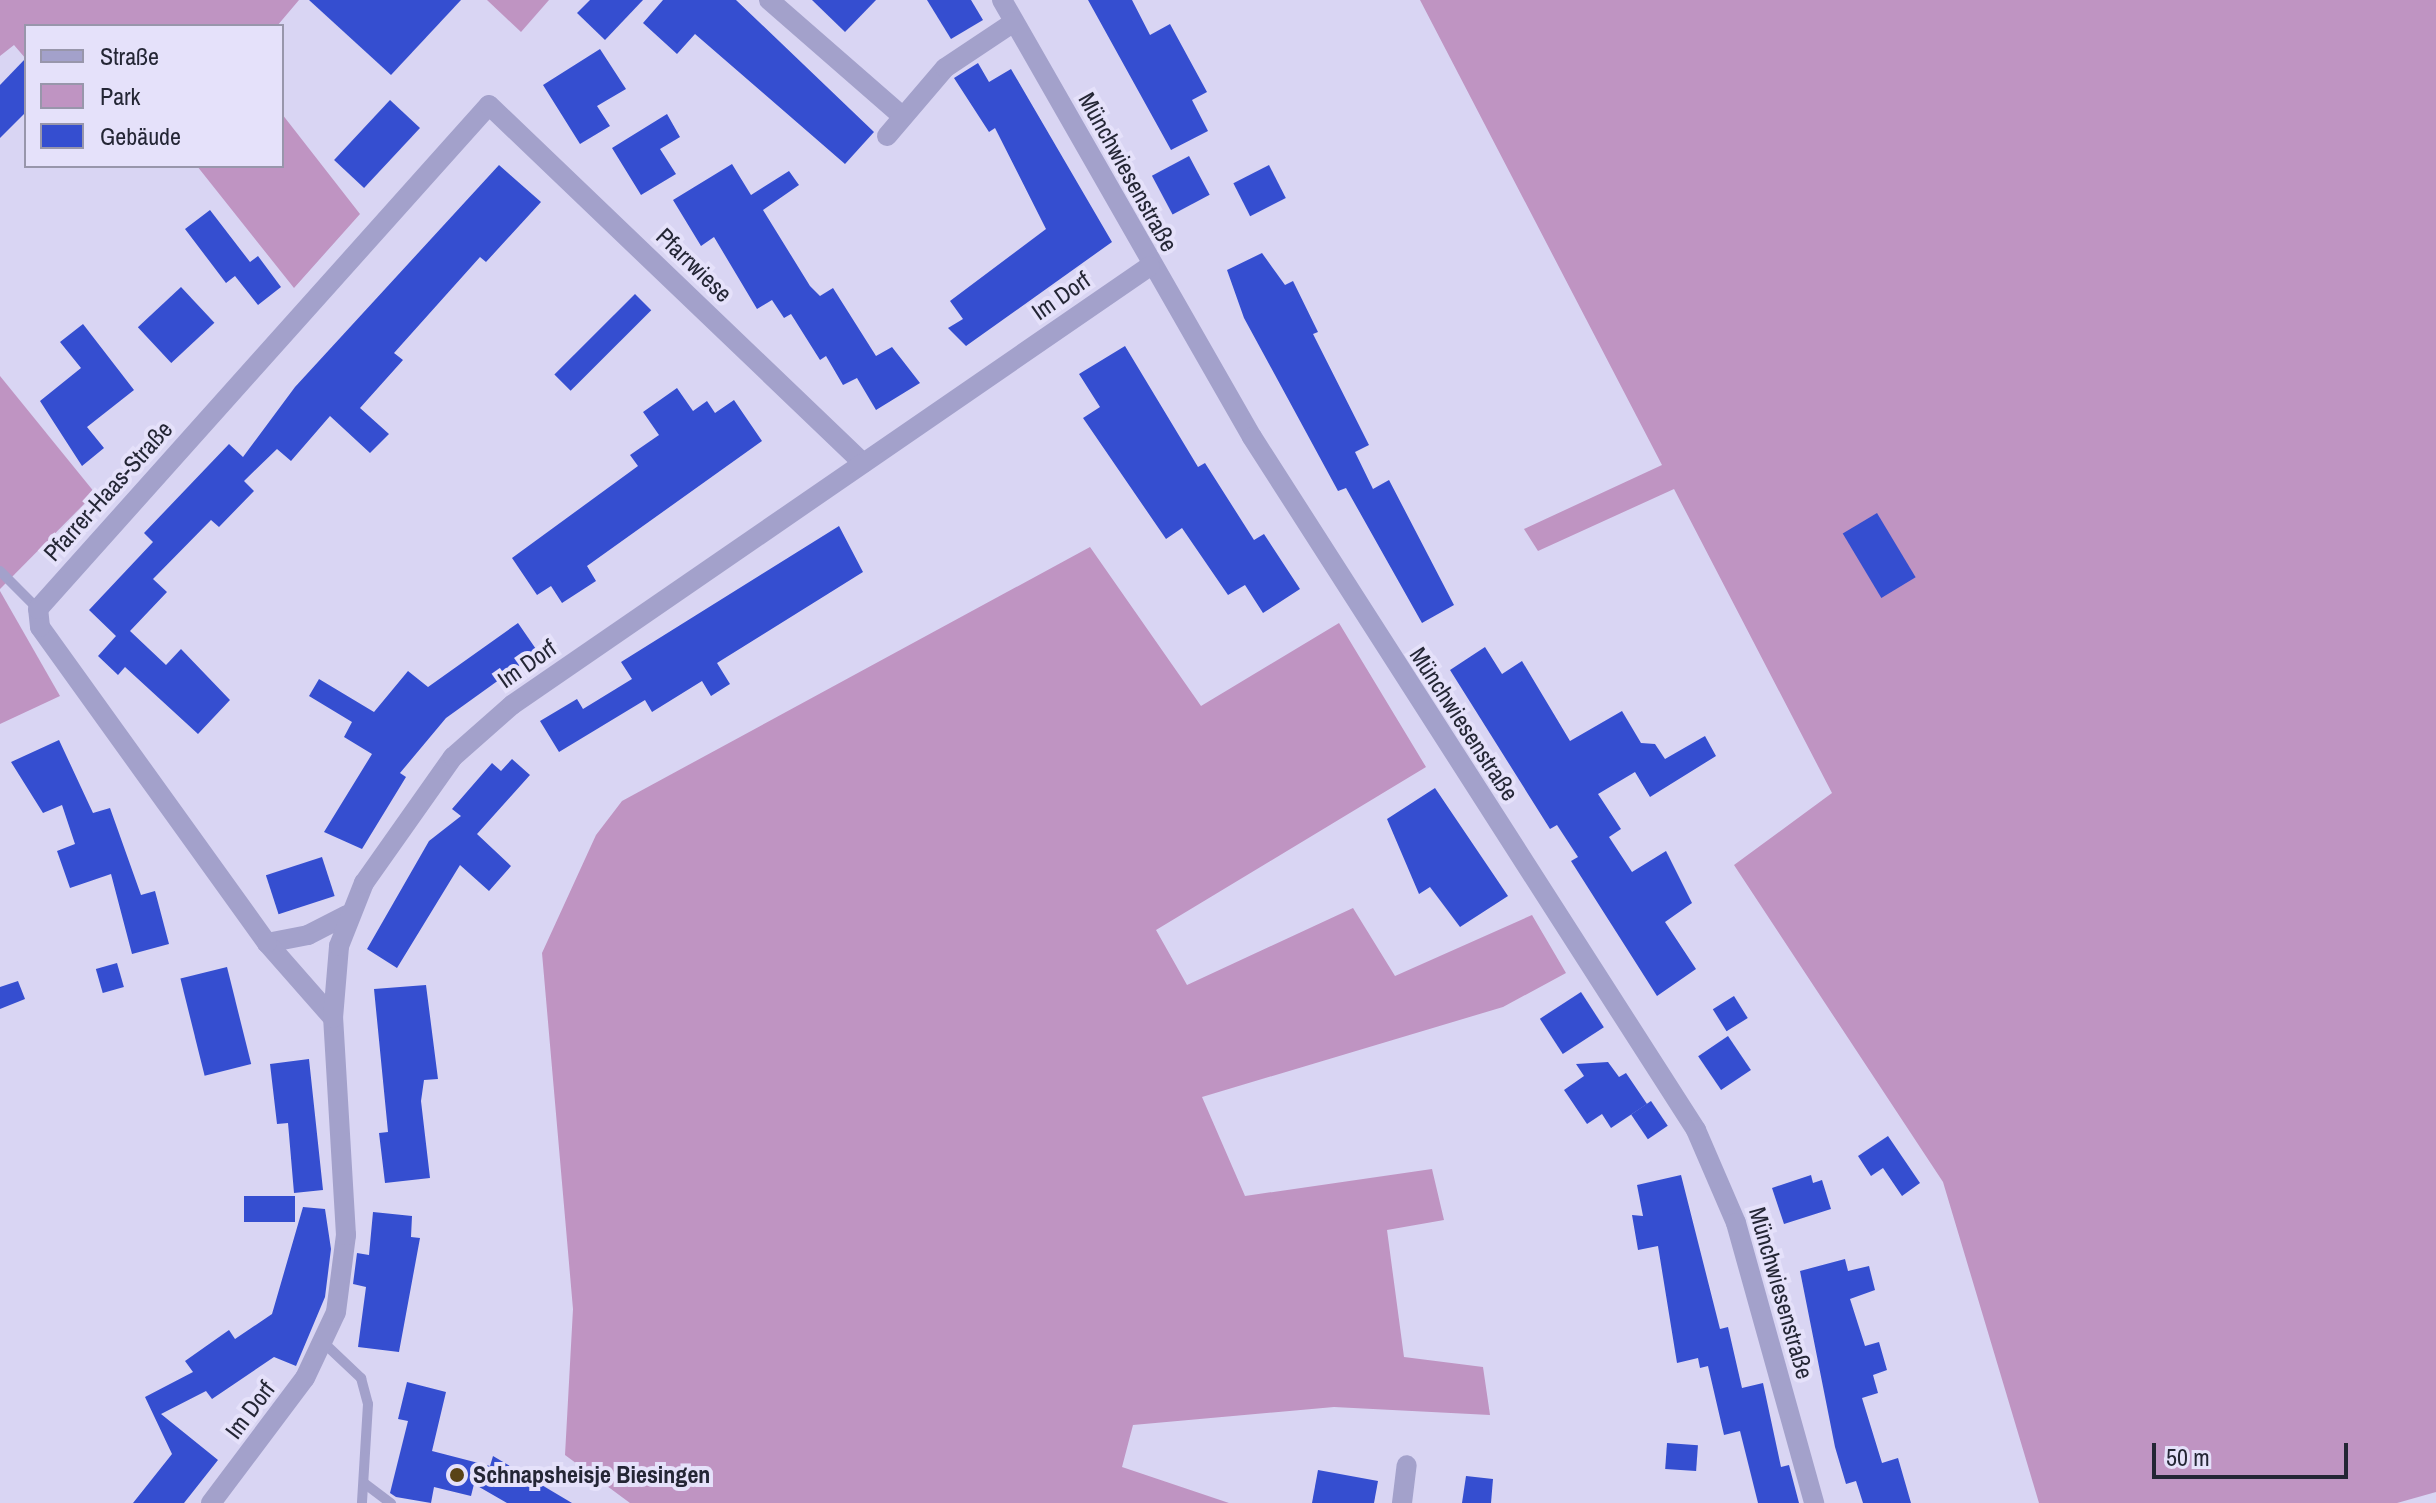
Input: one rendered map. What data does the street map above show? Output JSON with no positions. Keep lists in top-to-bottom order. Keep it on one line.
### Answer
{"streets":{"street":["Münchwiesenstraße","Pfarrwiese","Im Dorf","Pfarrer-Haas-Straße"]},"crossings":[["Münchwiesenstraße","Im Dorf"],["Pfarrwiese","Im Dorf"],["Pfarrwiese","Pfarrer-Haas-Straße"]],"places":["Schnapsheisje Biesingen"],"legend":["Straße","Park","Gebäude"],"scale_bar":"50 m"}
